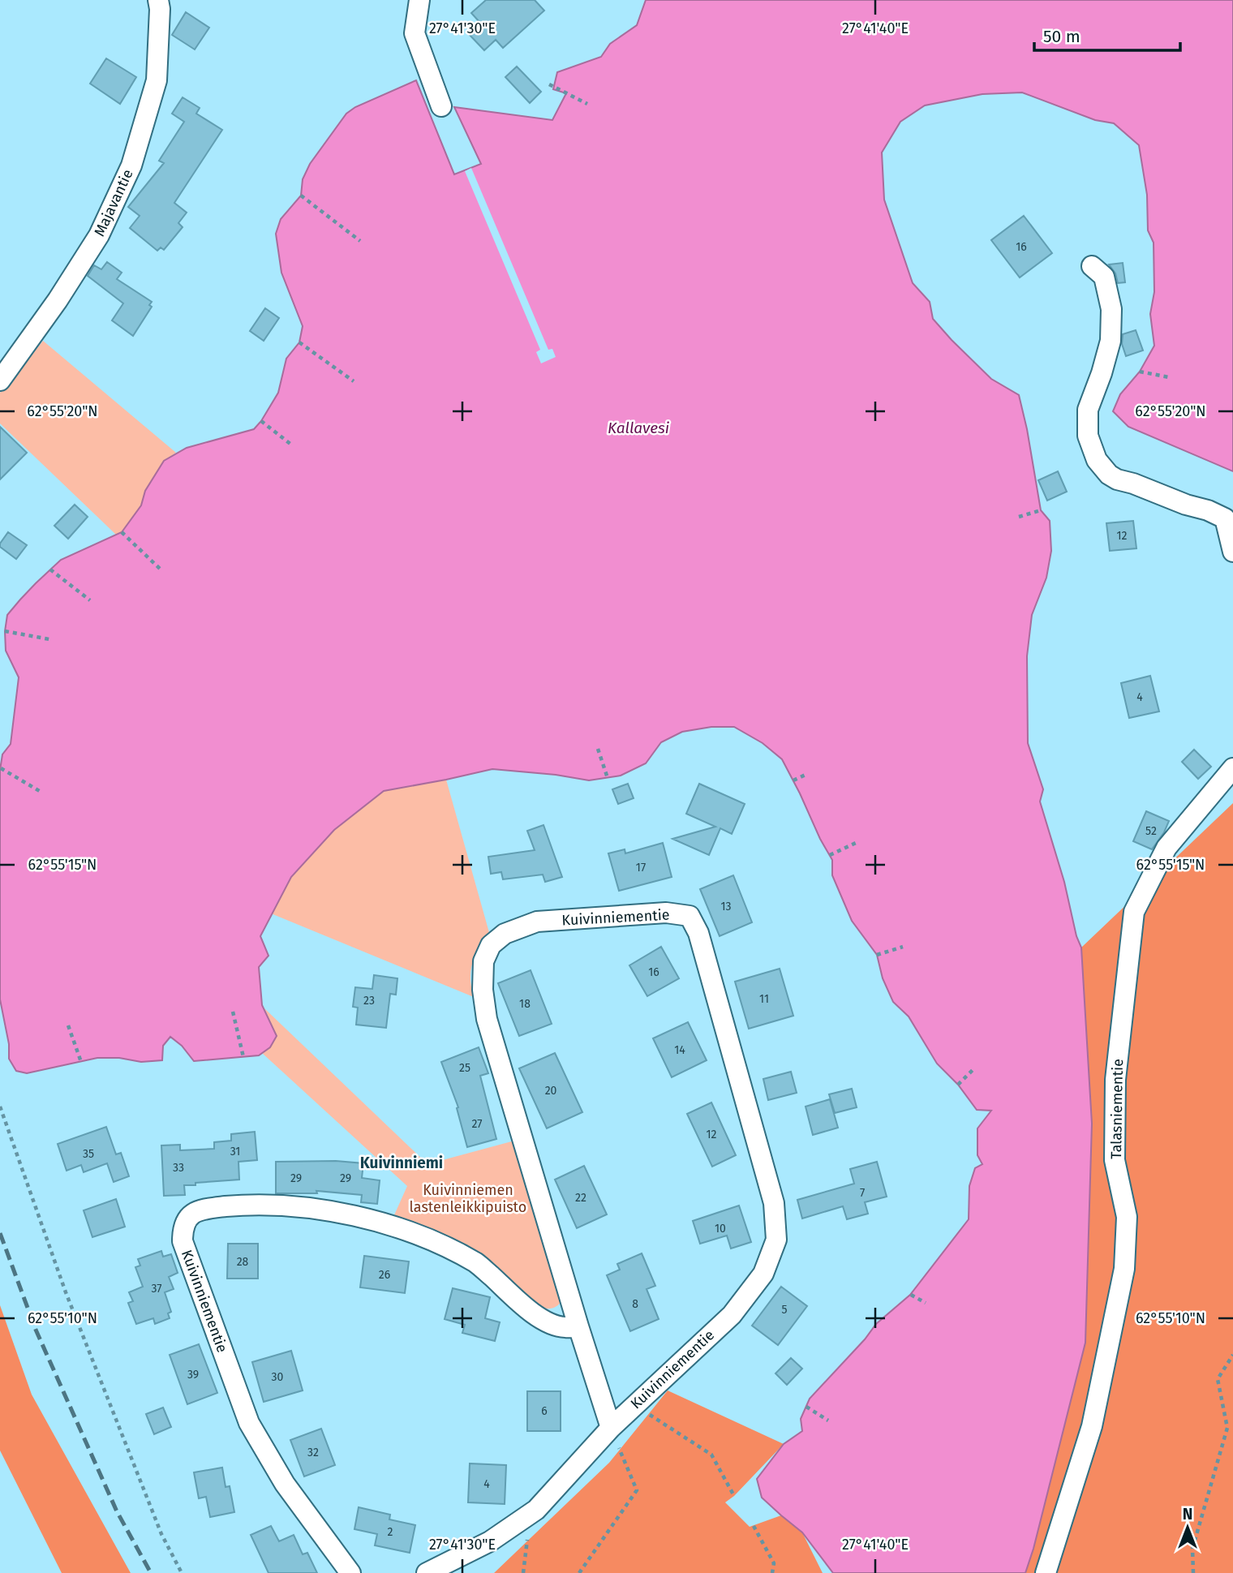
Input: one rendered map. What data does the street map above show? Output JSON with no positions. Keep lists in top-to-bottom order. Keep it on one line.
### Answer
{"streets":{"street":["Majavantie","Kuivinniementie","Talasniementie"]},"districts":["Kuivinniemi"],"water":["Kallavesi"],"parks":["Kuivinniemen lastenleikkipuisto"],"house_numbers":["16","12","4","52","17","13","16","11","23","18","14","25","20","27","12","31","35","33","29","29","7","22","10","28","26","37","8","5","39","30","6","32","4","2"],"scale_bar":"50 m","north":"top","coordinates":["27°41'30\"E","27°41'40\"E","62°55'20\"N","62°55'15\"N","62°55'10\"N"]}
